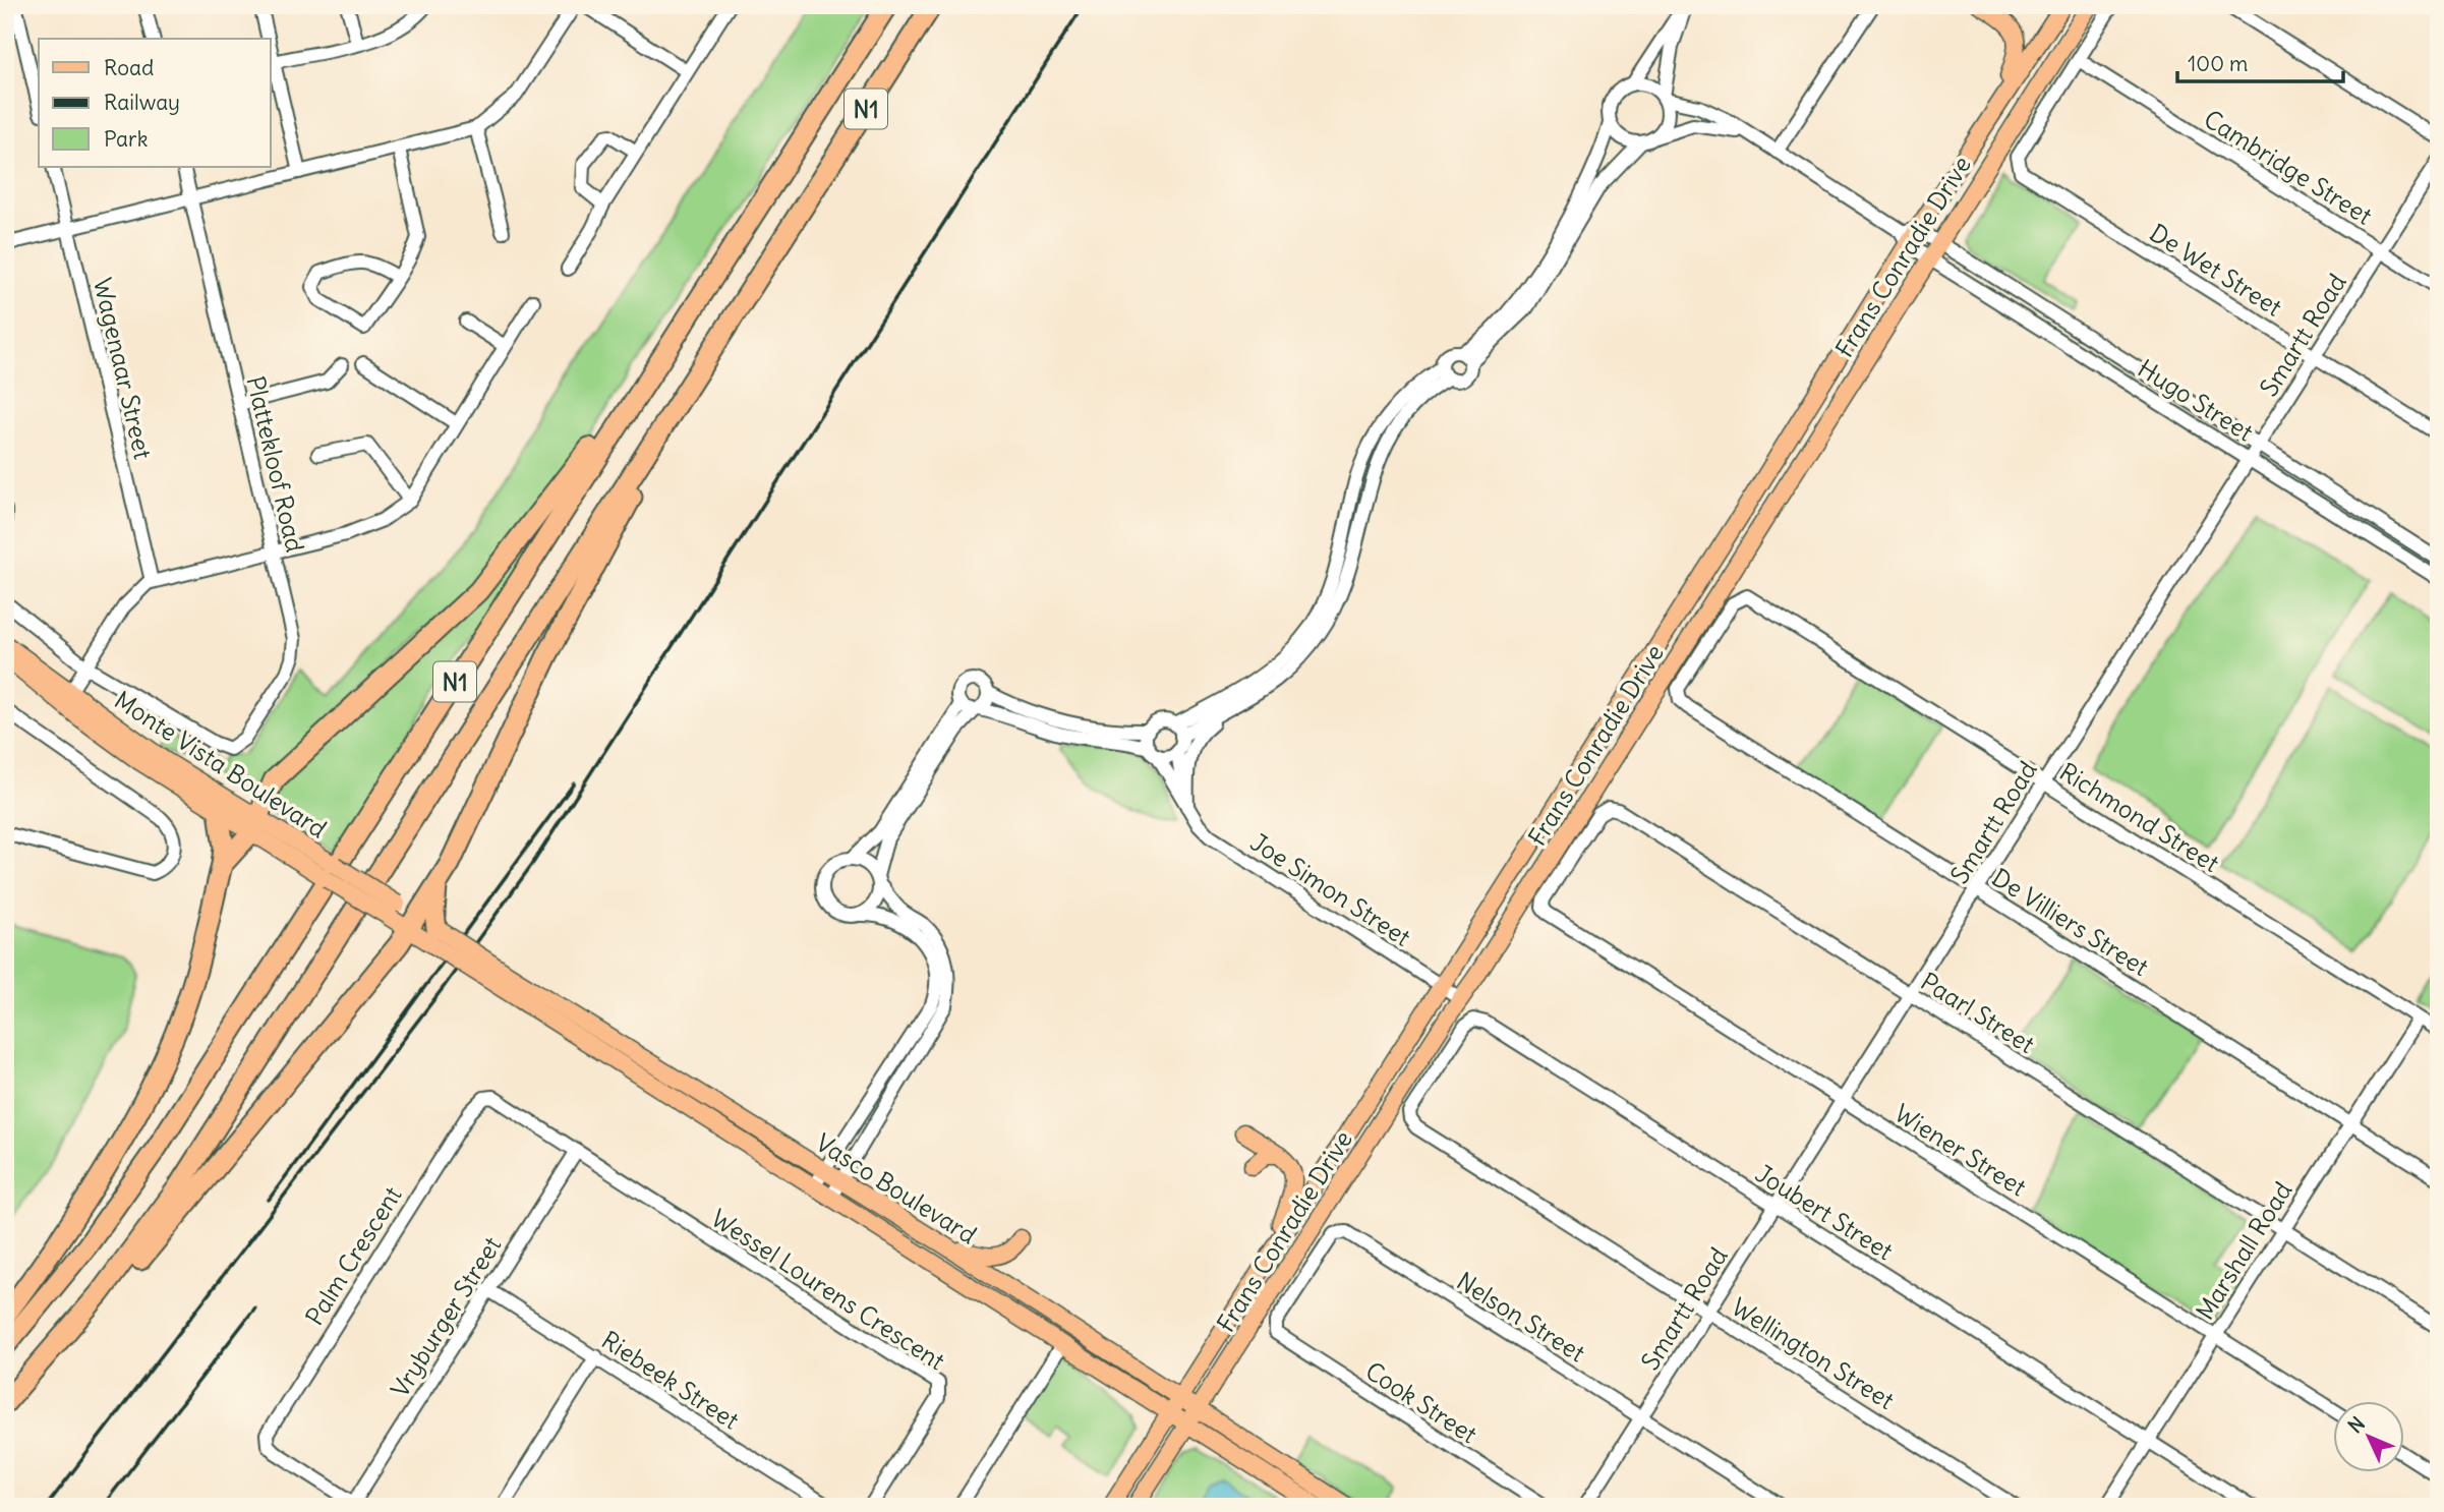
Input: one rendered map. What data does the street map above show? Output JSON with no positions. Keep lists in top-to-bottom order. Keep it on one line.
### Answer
{"streets":{"highway":["N1"],"main road":["Frans Conradie Drive","Monte Vista Boulevard","Vasco Boulevard"],"street":["Cambridge Street","De Wet Street","Smartt Road","Wagenaar Street","Hugo Street","Plattekloof Road","Richmond Street","Joe Simon Street","De Villiers Street","Paarl Street","Wiener Street","Joubert Street","Marshall Road","Palm Crescent","Wessel Lourens Crescent","Vryburger Street","Nelson Street","Wellington Street","Riebeek Street","Cook Street"]},"crossings":[["Cambridge Street","De Wet Street"],["Cambridge Street","Smartt Road"],["Frans Conradie Drive","Hugo Street"],["Frans Conradie Drive","Joe Simon Street"],["Frans Conradie Drive","Vasco Boulevard"],["De Wet Street","Smartt Road"],["Smartt Road","Hugo Street"],["Smartt Road","Richmond Street"],["Smartt Road","De Villiers Street"],["Smartt Road","Paarl Street"],["Smartt Road","Wiener Street"],["Smartt Road","Joubert Street"],["Smartt Road","Nelson Street"],["Smartt Road","Wellington Street"],["Plattekloof Road","Monte Vista Boulevard"],["Monte Vista Boulevard","Vasco Boulevard"],["Richmond Street","De Villiers Street"],["Richmond Street","Marshall Road"],["De Villiers Street","Marshall Road"],["Paarl Street","Wiener Street"],["Paarl Street","Marshall Road"],["Wiener Street","Marshall Road"],["Joubert Street","Marshall Road"],["Joubert Street","Wellington Street"],["Palm Crescent","Wessel Lourens Crescent"],["Palm Crescent","Vryburger Street"],["Wessel Lourens Crescent","Vryburger Street"],["Vryburger Street","Riebeek Street"],["Nelson Street","Cook Street"]],"legend":["Road","Railway","Park"],"scale_bar":"100 m","north":"top left"}
